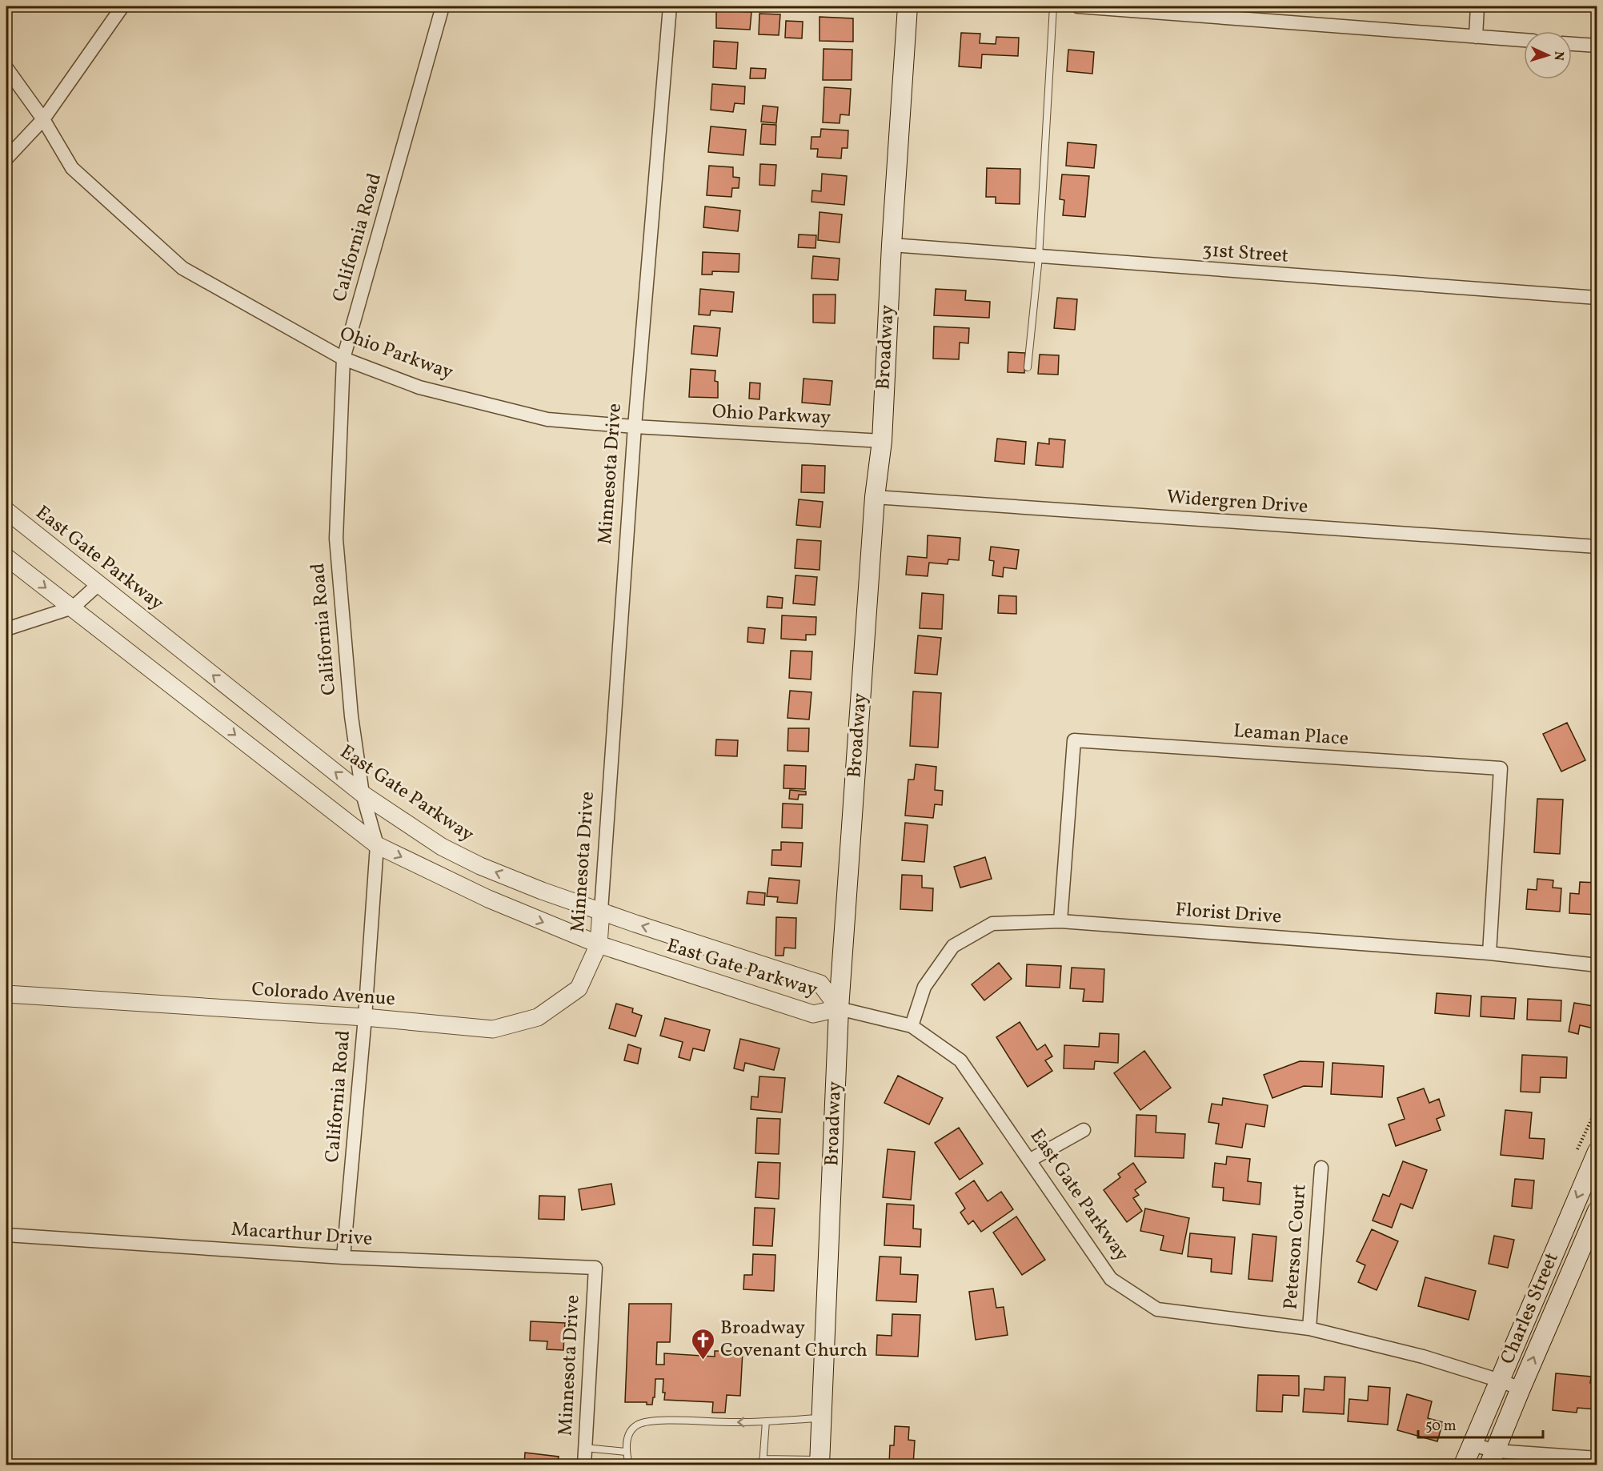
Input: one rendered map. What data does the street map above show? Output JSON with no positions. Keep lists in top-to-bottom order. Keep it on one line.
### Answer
{"streets":{"main road":["Broadway","Charles Street"],"street":["California Road","31st Street","Ohio Parkway","Minnesota Drive","Widergren Drive","East Gate Parkway","Leaman Place","Florist Drive","Colorado Avenue","Macarthur Drive","Peterson Court"]},"crossings":[["California Road","Ohio Parkway"],["California Road","East Gate Parkway"],["California Road","Colorado Avenue"],["California Road","Macarthur Drive"],["31st Street","Broadway"],["Broadway","Ohio Parkway"],["Broadway","Widergren Drive"],["Broadway","East Gate Parkway"],["Ohio Parkway","Minnesota Drive"],["Minnesota Drive","East Gate Parkway"],["Minnesota Drive","Colorado Avenue"],["Minnesota Drive","Macarthur Drive"],["East Gate Parkway","Florist Drive"],["East Gate Parkway","Colorado Avenue"],["East Gate Parkway","Peterson Court"],["East Gate Parkway","Charles Street"],["Leaman Place","Florist Drive"]],"places":{"church":["Broadway Covenant Church"]},"scale_bar":"50 m","north":"right"}
